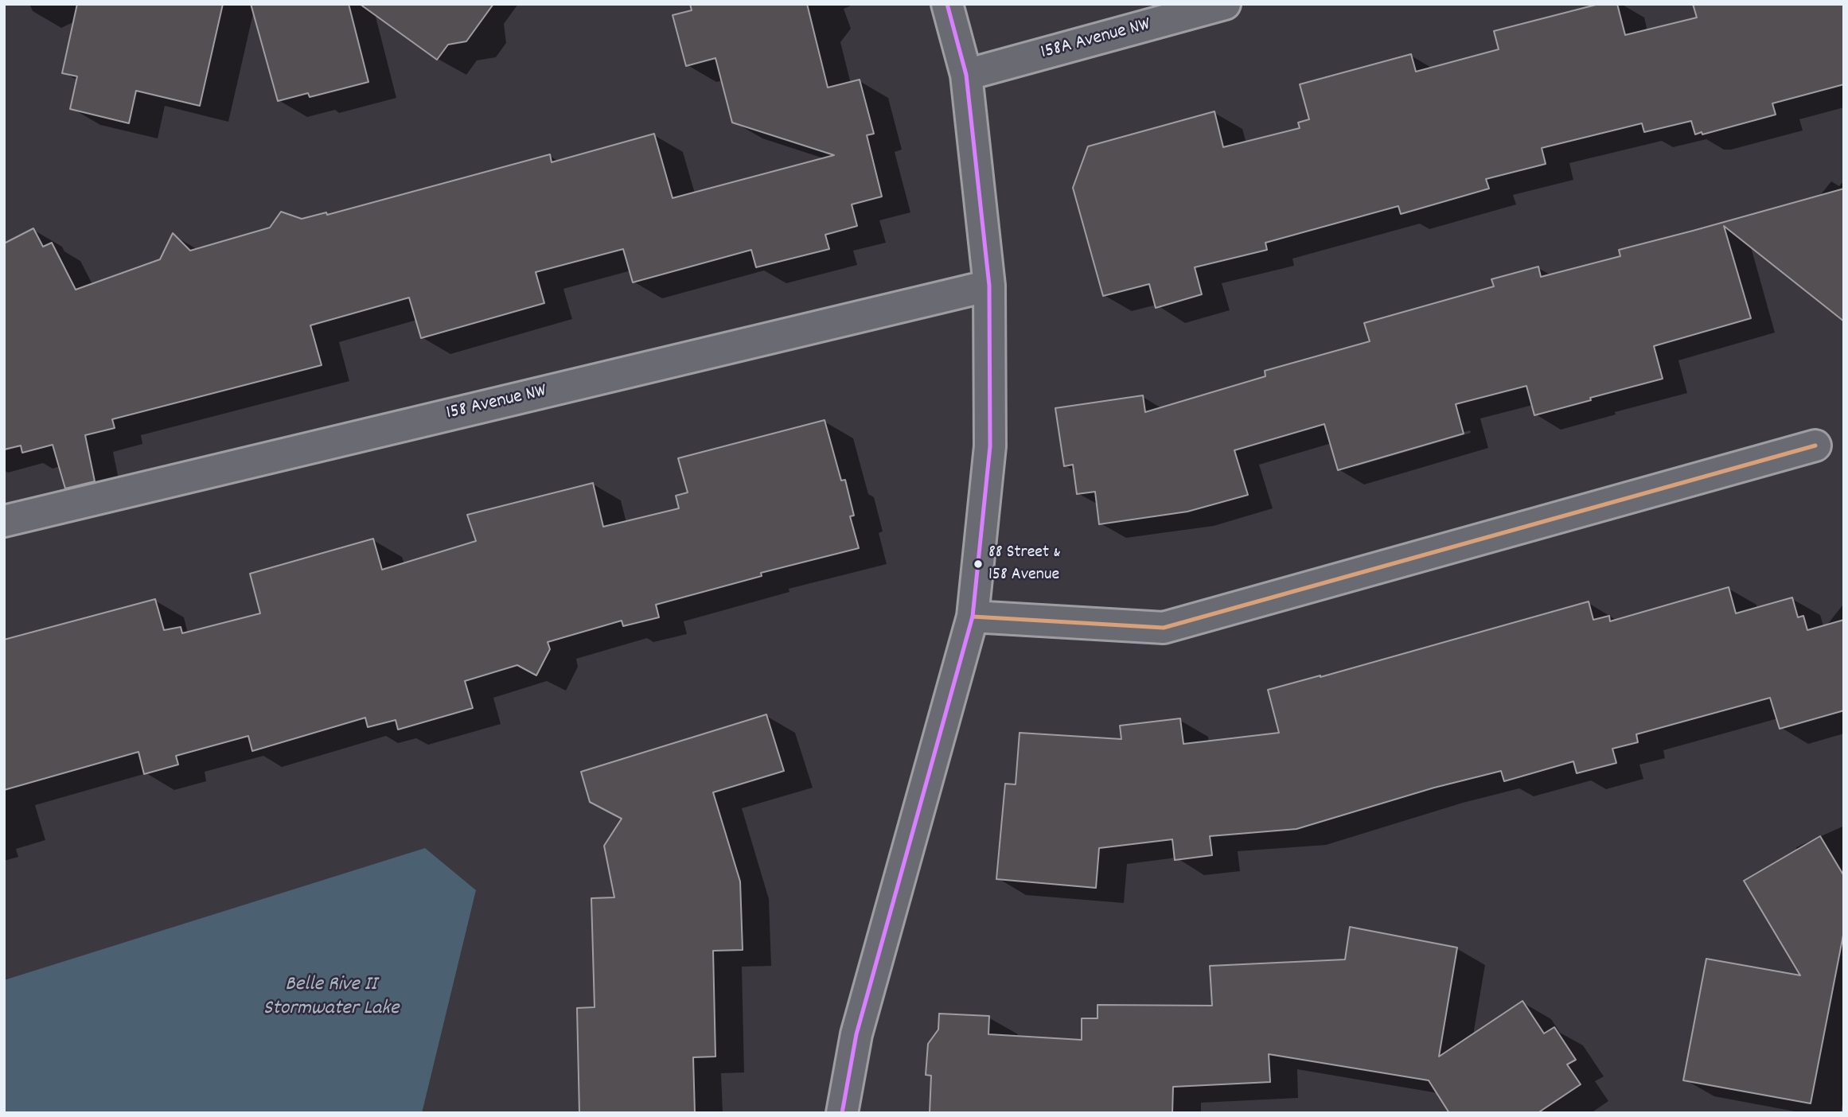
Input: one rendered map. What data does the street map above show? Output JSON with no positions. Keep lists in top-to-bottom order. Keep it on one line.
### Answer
{"streets":{"street":["158A Avenue NW","158 Avenue NW"]},"water":["Belle Rive II Stormwater Lake"],"places":["88 Street & 158 Avenue"]}
